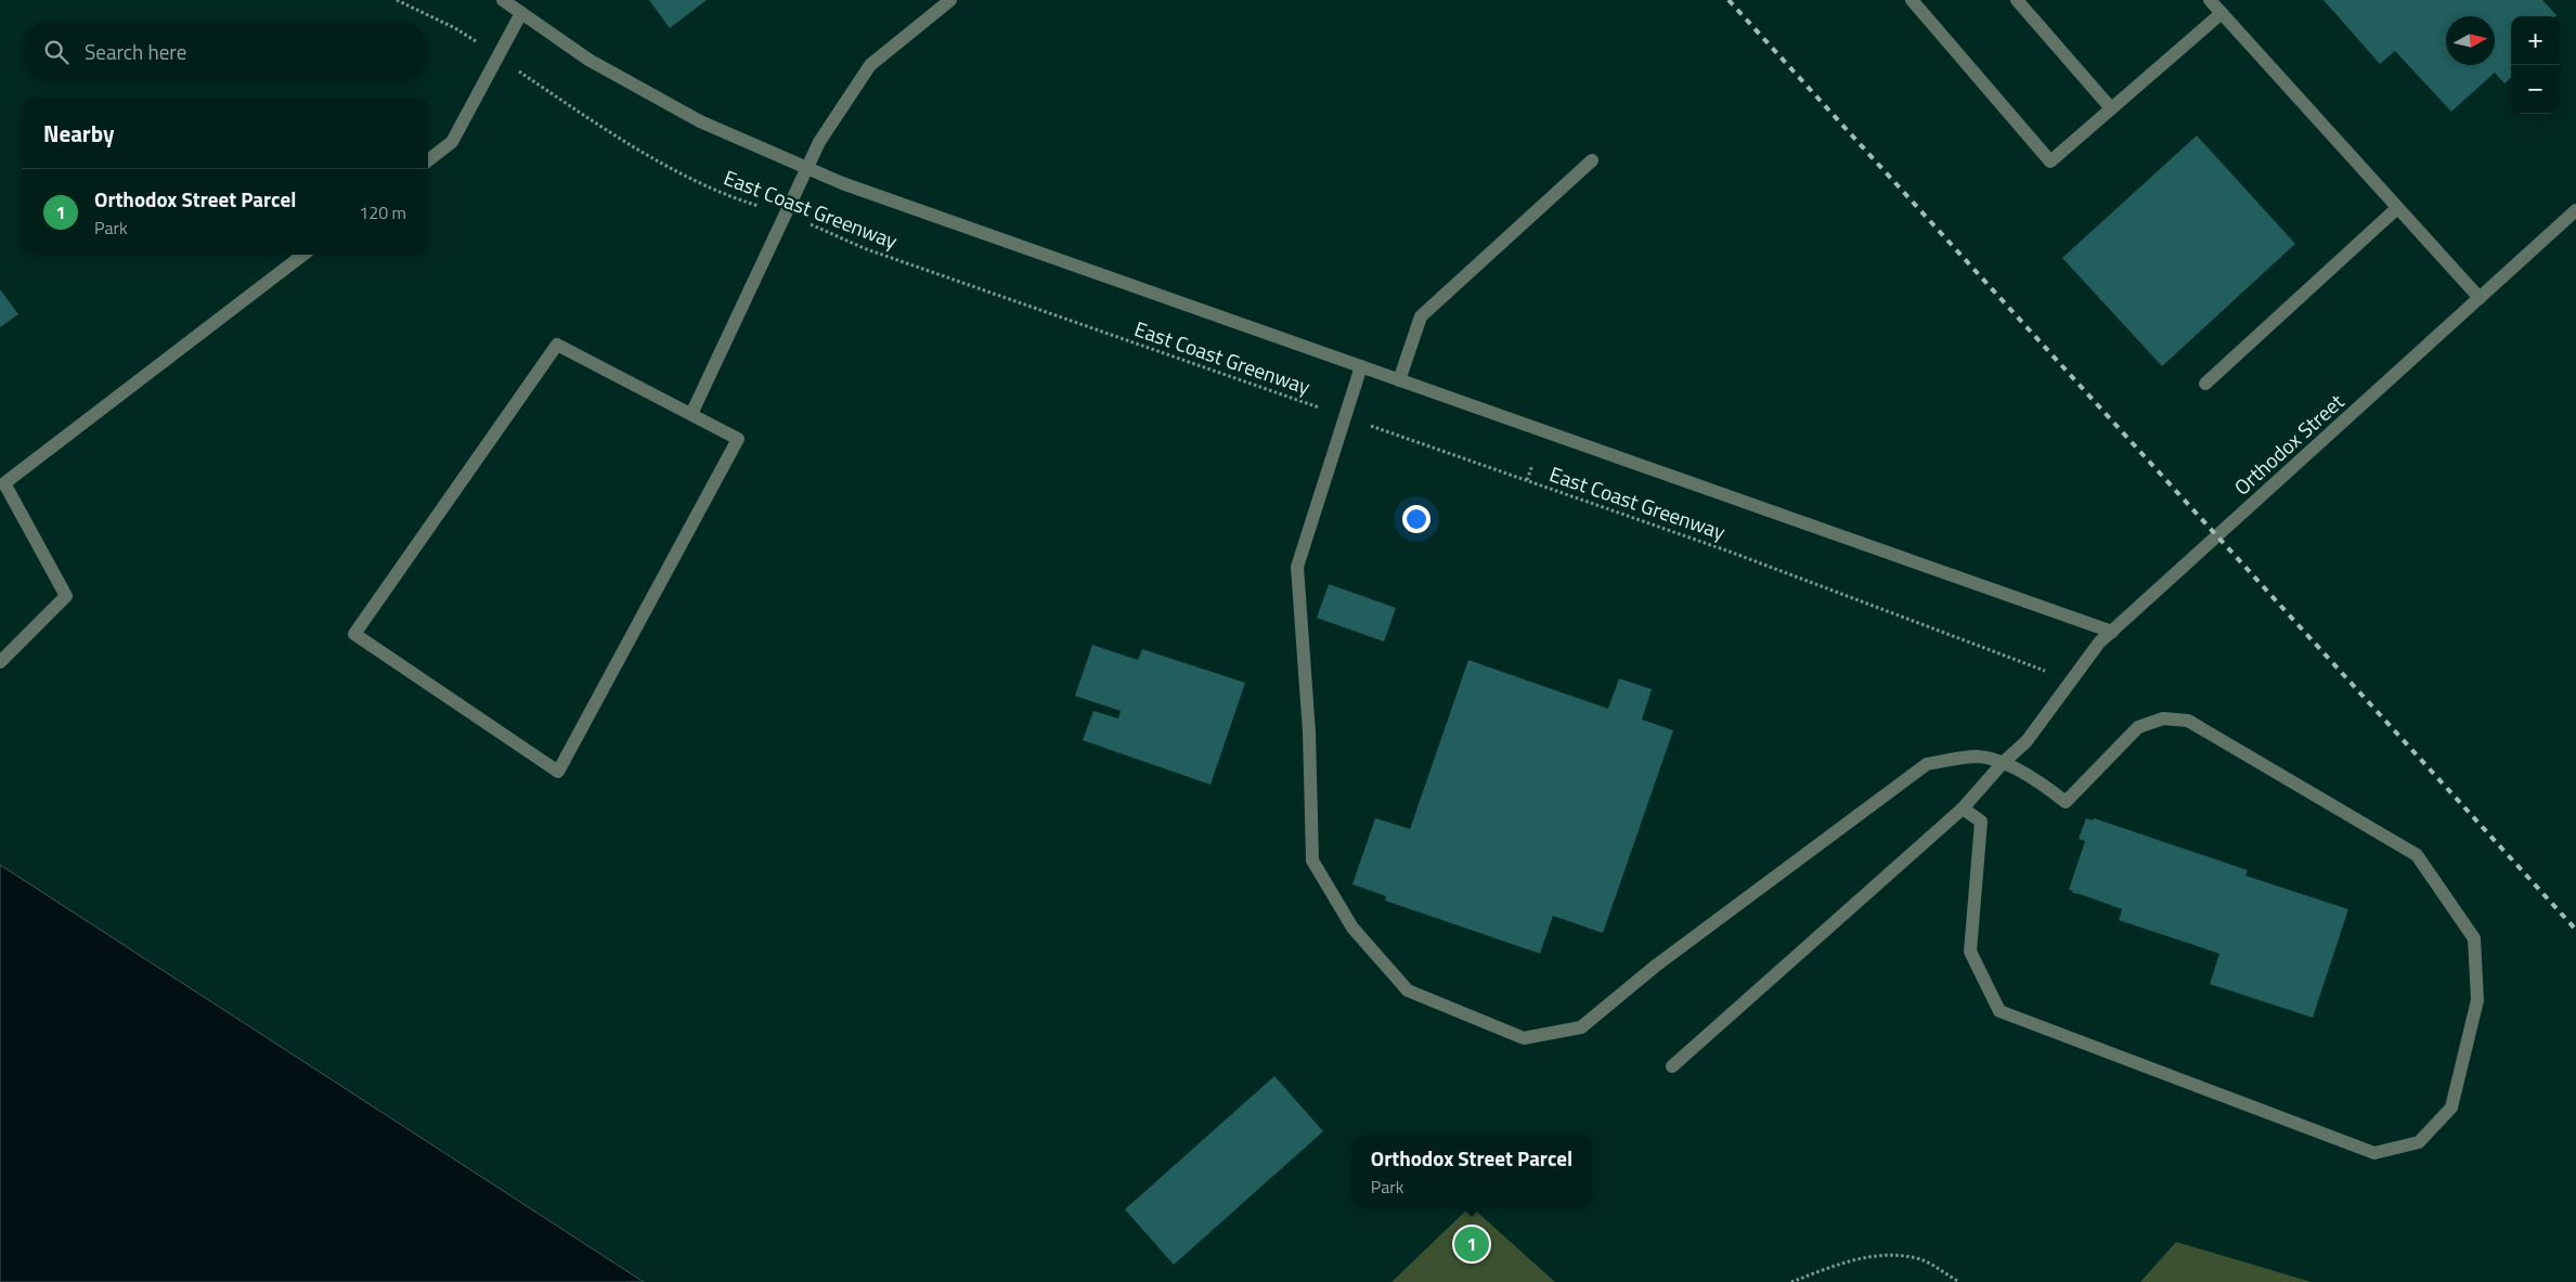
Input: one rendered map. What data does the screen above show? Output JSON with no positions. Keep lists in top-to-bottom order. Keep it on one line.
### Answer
{"streets":{"street":["Orthodox Street"],"path":["East Coast Greenway"]},"crossings":[["East Coast Greenway","Orthodox Street"]],"north":"right","page":{"map_buttons":["+","−"],"search":"Search here","heading":"Nearby","list":[{"mark":"1","name":"Orthodox Street Parcel","note":"Park","value":"120 m"}],"popup":["Orthodox Street Parcel","Park"],"pins":"1"}}
